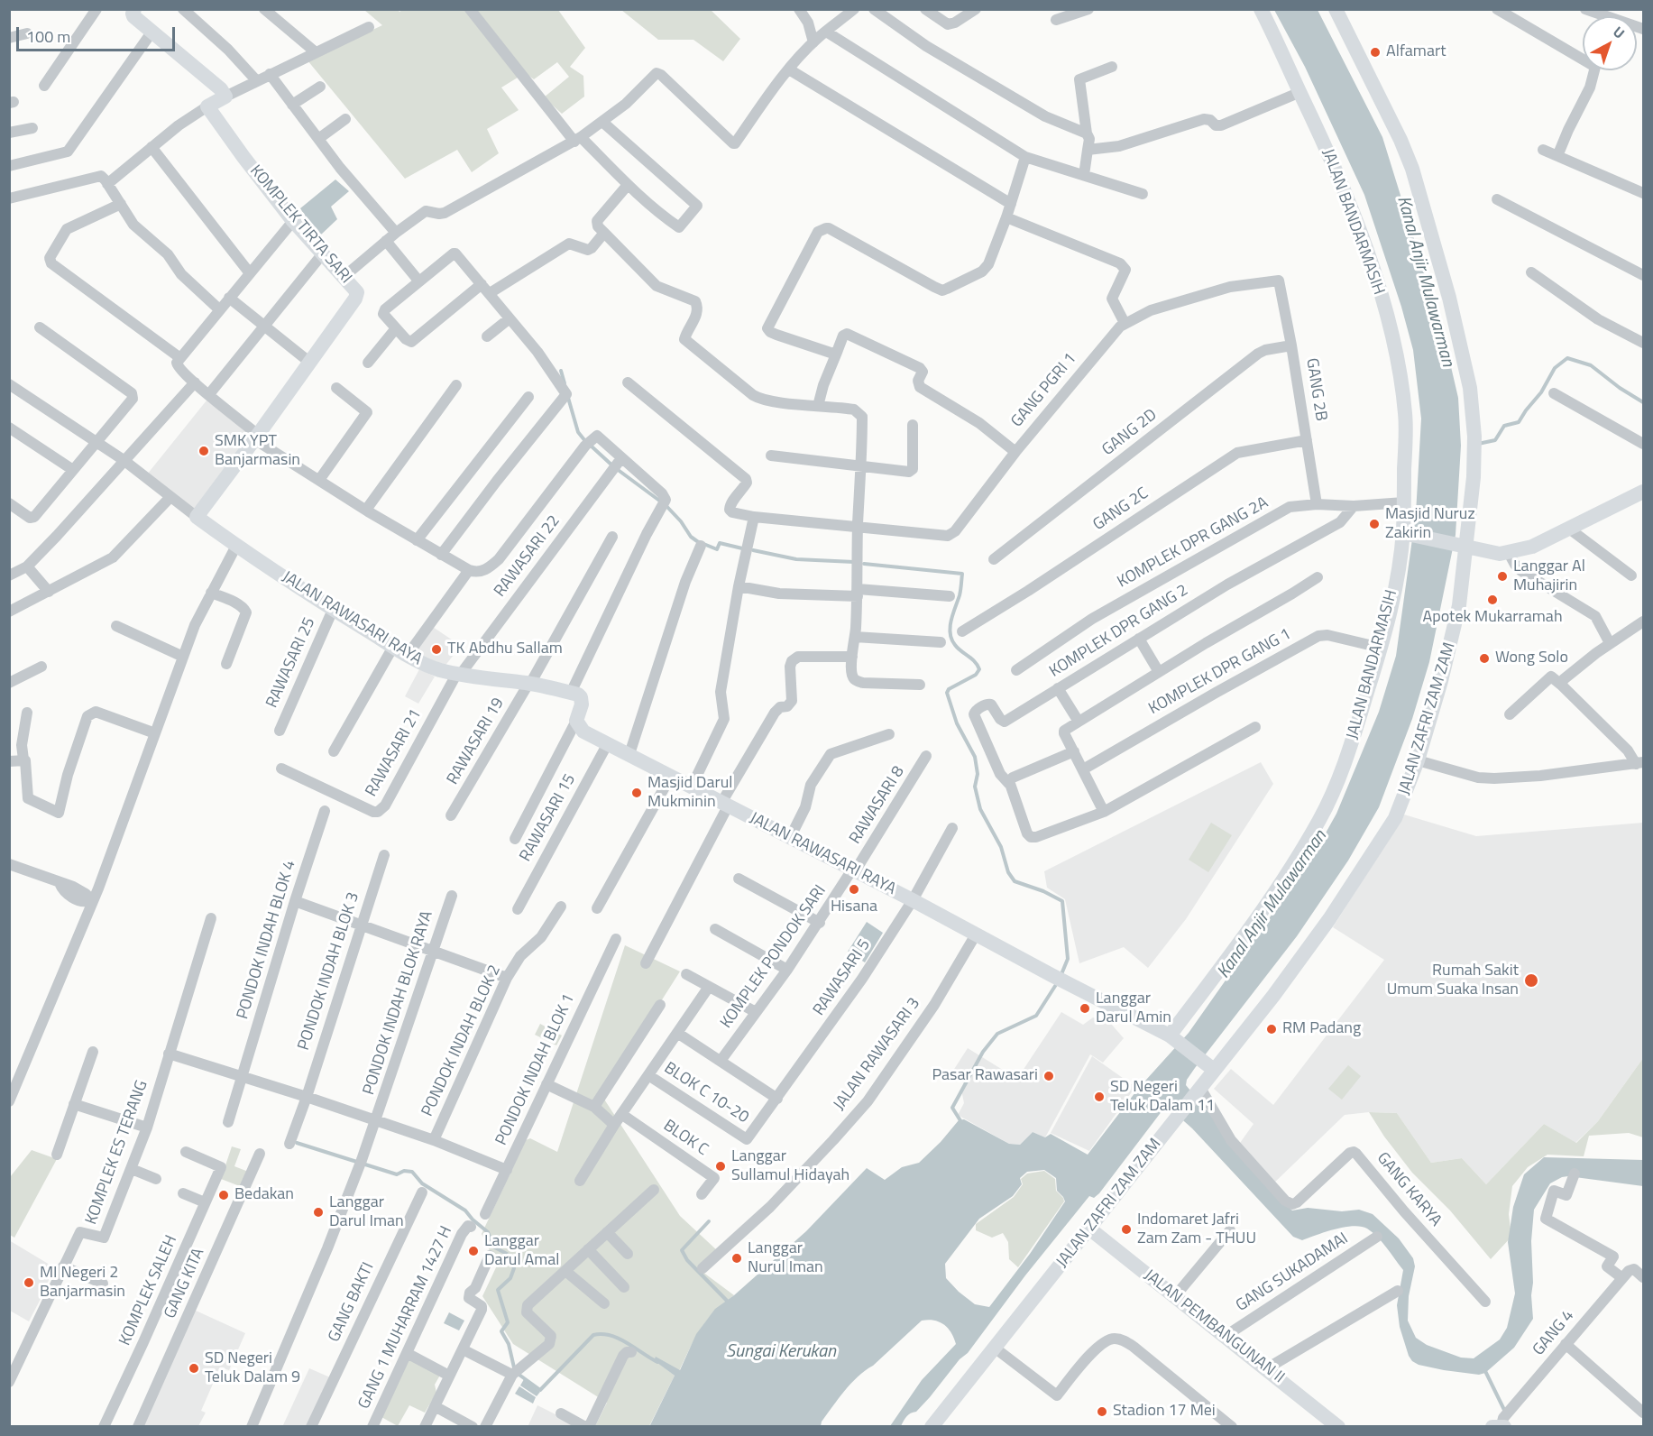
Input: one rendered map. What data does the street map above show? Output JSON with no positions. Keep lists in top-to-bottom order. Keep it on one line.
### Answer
{"streets":{"street":["JALAN BANDARMASIH","KOMPLEK TIRTA SARI","GANG 2B","GANG PGRI 1","GANG 2D","GANG 2C","KOMPLEK DPR GANG 2A","RAWASARI 22","JALAN RAWASARI RAYA","KOMPLEK DPR GANG 2","RAWASARI 25","KOMPLEK DPR GANG 1","JALAN ZAFRI ZAM ZAM","RAWASARI 19","RAWASARI 21","RAWASARI 8","RAWASARI 15","PONDOK INDAH BLOK 4","KOMPLEK PONDOK SARI","PONDOK INDAH BLOK 3","RAWASARI 5","PONDOK INDAH BLOK RAYA","PONDOK INDAH BLOK 2","JALAN RAWASARI 3","PONDOK INDAH BLOK 1","BLOK C 10-20","BLOK C","KOMPLEK ES TERANG","GANG KARYA","GANG SUKADAMAI","GANG KITA","KOMPLEK SALEH","GANG BAKTI","GANG 1 MUHARRAM 1427 H","JALAN PEMBANGUNAN II","GANG 4"]},"crossings":[["JALAN BANDARMASIH","KOMPLEK DPR GANG 2A"],["JALAN BANDARMASIH","JALAN RAWASARI RAYA"],["JALAN BANDARMASIH","KOMPLEK DPR GANG 1"],["KOMPLEK TIRTA SARI","JALAN RAWASARI RAYA"],["GANG 2B","GANG PGRI 1"],["GANG 2B","GANG 2D"],["GANG 2B","GANG 2C"],["GANG 2B","KOMPLEK DPR GANG 2A"],["KOMPLEK DPR GANG 2A","KOMPLEK DPR GANG 2"],["RAWASARI 22","JALAN RAWASARI RAYA"],["RAWASARI 22","RAWASARI 21"],["JALAN RAWASARI RAYA","RAWASARI 25"],["JALAN RAWASARI RAYA","JALAN ZAFRI ZAM ZAM"],["JALAN RAWASARI RAYA","RAWASARI 19"],["JALAN RAWASARI RAYA","RAWASARI 21"],["JALAN RAWASARI RAYA","RAWASARI 8"],["JALAN RAWASARI RAYA","RAWASARI 15"],["JALAN RAWASARI RAYA","KOMPLEK PONDOK SARI"],["JALAN RAWASARI RAYA","RAWASARI 5"],["JALAN RAWASARI RAYA","JALAN RAWASARI 3"],["JALAN ZAFRI ZAM ZAM","GANG KARYA"],["JALAN ZAFRI ZAM ZAM","JALAN PEMBANGUNAN II"],["RAWASARI 8","KOMPLEK PONDOK SARI"],["RAWASARI 5","BLOK C 10-20"],["GANG SUKADAMAI","JALAN PEMBANGUNAN II"]],"water":["Kanal Anjir Mulawarman","Sungai Kerukan"],"places":["Alfamart","SMK YPT Banjarmasin","Masjid Nuruz Zakirin","Langgar Al Muhajirin","Apotek Mukarramah","TK Abdhu Sallam","Wong Solo","Masjid Darul Mukminin","Hisana","Rumah Sakit Umum Suaka Insan","Langgar Darul Amin","RM Padang","Pasar Rawasari","SD Negeri Teluk Dalam 11","Langgar Sullamul Hidayah","Bedakan","Langgar Darul Iman","Indomaret Jafri Zam Zam - THUU","Langgar Darul Amal","Langgar Nurul Iman","MI Negeri 2 Banjarmasin","SD Negeri Teluk Dalam 9","Stadion 17 Mei"],"scale_bar":"100 m","north":"top right"}
